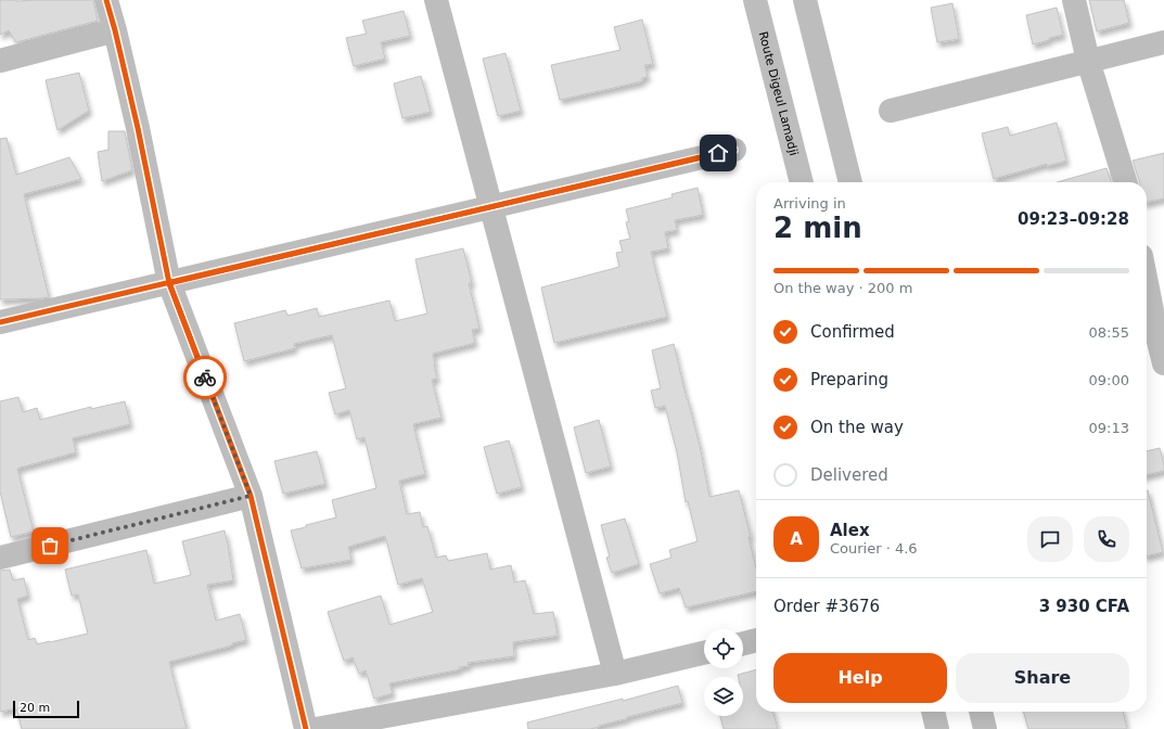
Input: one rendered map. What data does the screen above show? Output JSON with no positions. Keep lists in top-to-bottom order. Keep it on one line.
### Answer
{"streets":{"street":["Route Digeul Lamadji"]},"scale_bar":"20 m","page":{"heading":["2 min","Arriving in","09:23–09:28"],"panel":["Alex","Courier · 4.6","Order #3676","3 930 CFA"],"bar":"On the way · 200 m","list":[["Confirmed","08:55"],["Preparing","09:00"],["On the way","09:13"],"Delivered"],"round":"A","buttons":["Help","Share"],"scale":"20 m"}}
